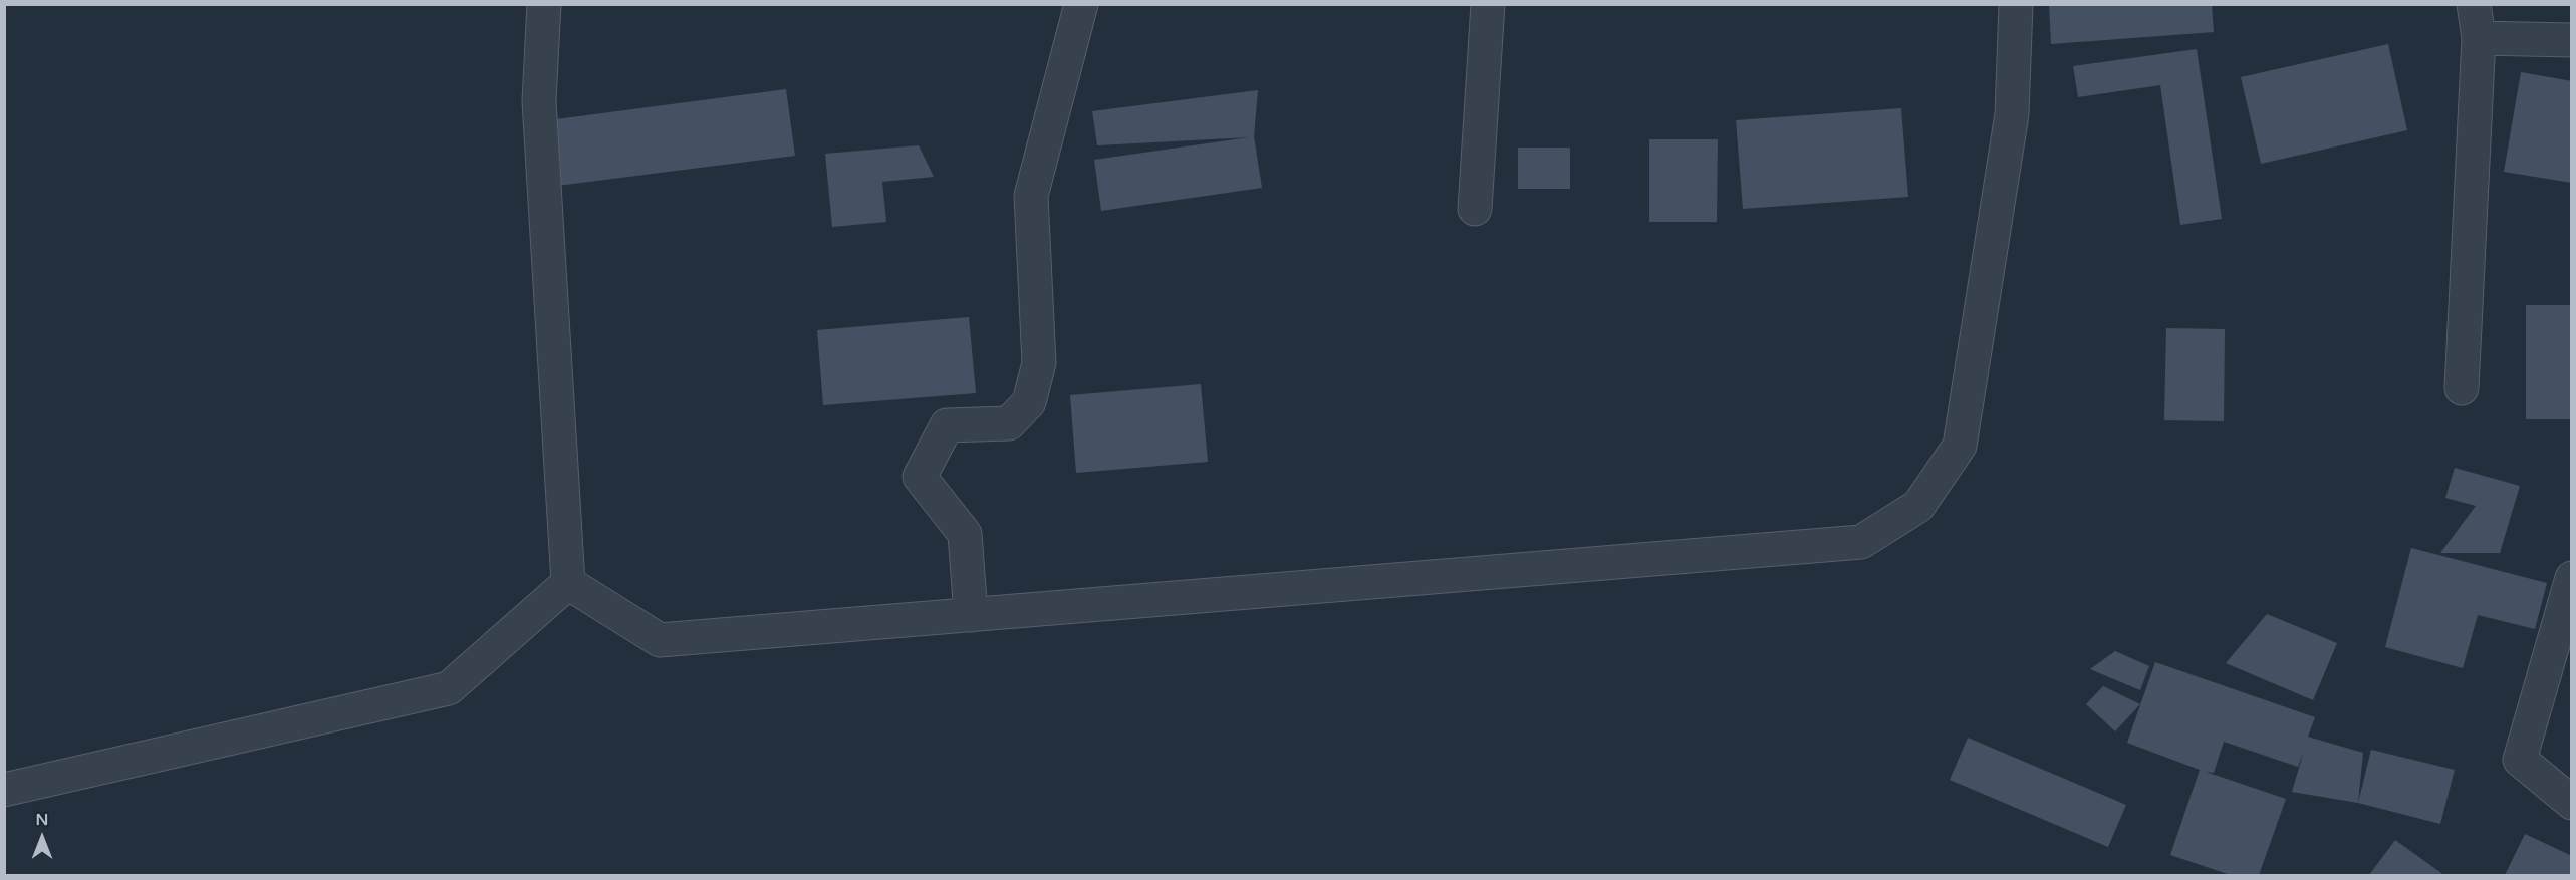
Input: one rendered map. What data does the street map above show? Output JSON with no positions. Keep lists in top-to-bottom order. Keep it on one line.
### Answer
{"north":"top"}
